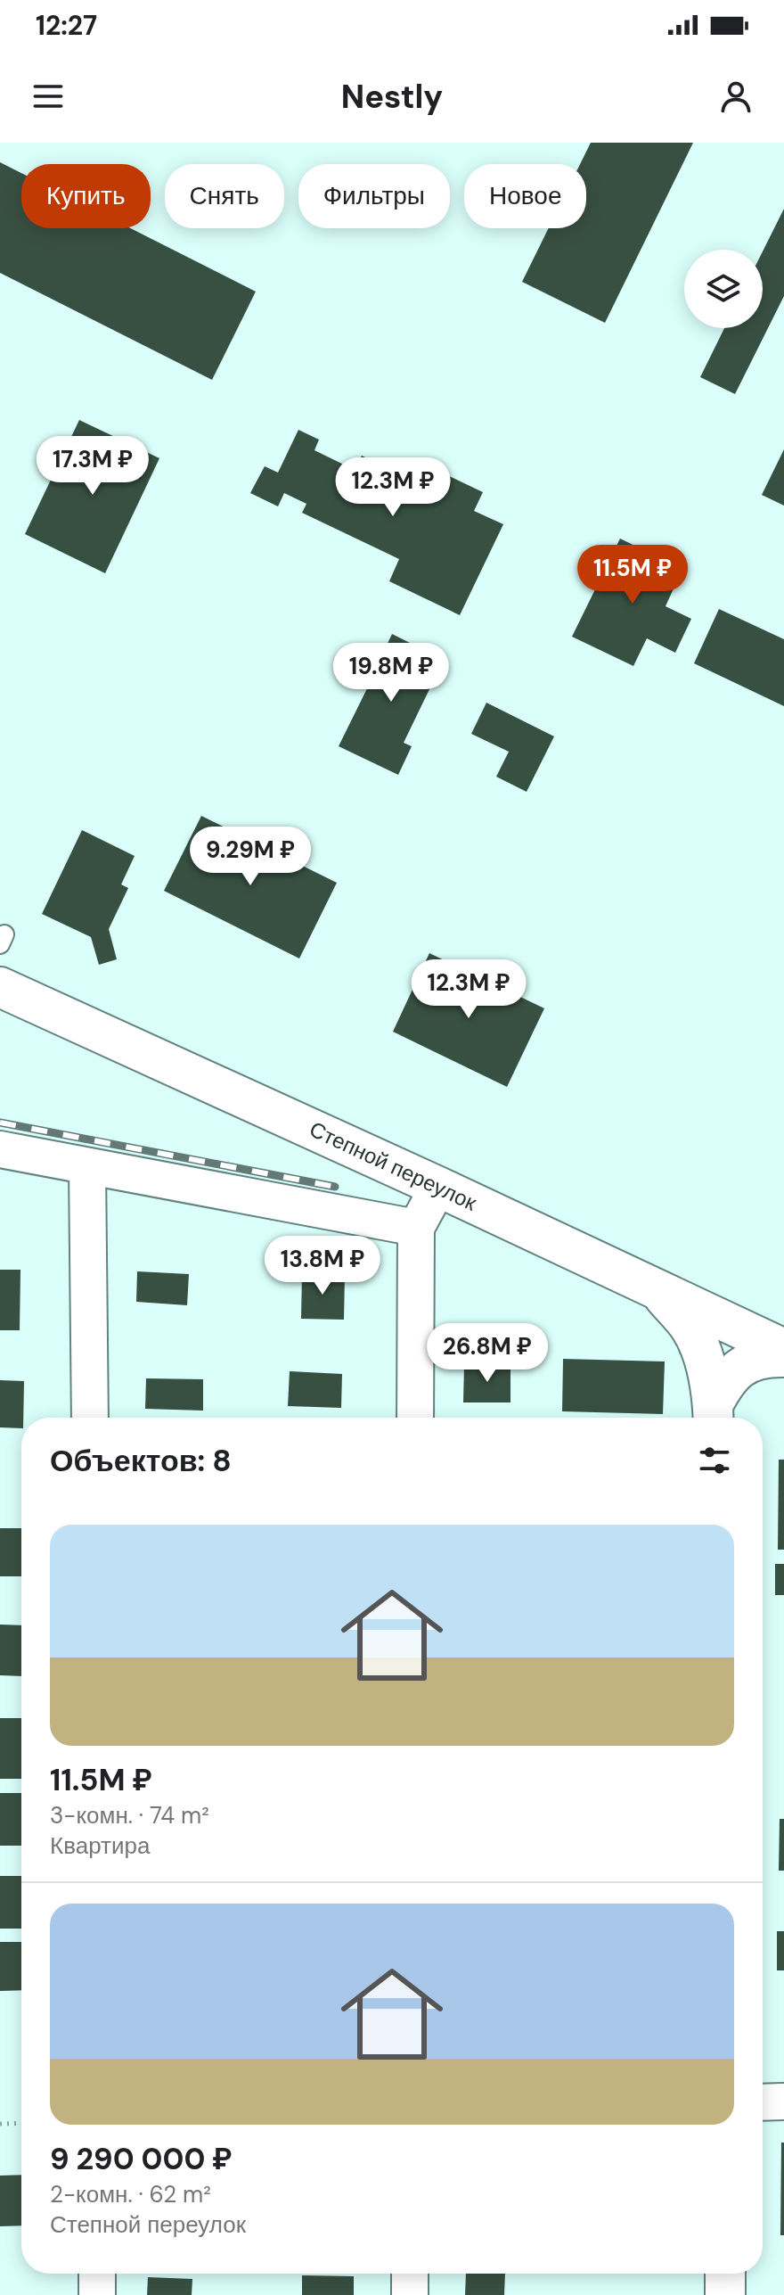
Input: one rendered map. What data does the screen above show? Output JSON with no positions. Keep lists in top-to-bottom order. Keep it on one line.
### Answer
{"streets":{"main road":["Степной переулок"]},"page":{"status":"12:27","header":"Nestly","chip":["Купить","Снять","Фильтры","Новое"],"price":["17.3M ₽","12.3M ₽","11.5M ₽","19.8M ₽","9.29M ₽","12.3M ₽","13.8M ₽","26.8M ₽"],"heading":"Объектов: 8","list":[{"name":"11.5M ₽","note":"3-комн. · 74 m² · Квартира"},{"name":"9 290 000 ₽","note":"2-комн. · 62 m² · Степной переулок"}]}}
